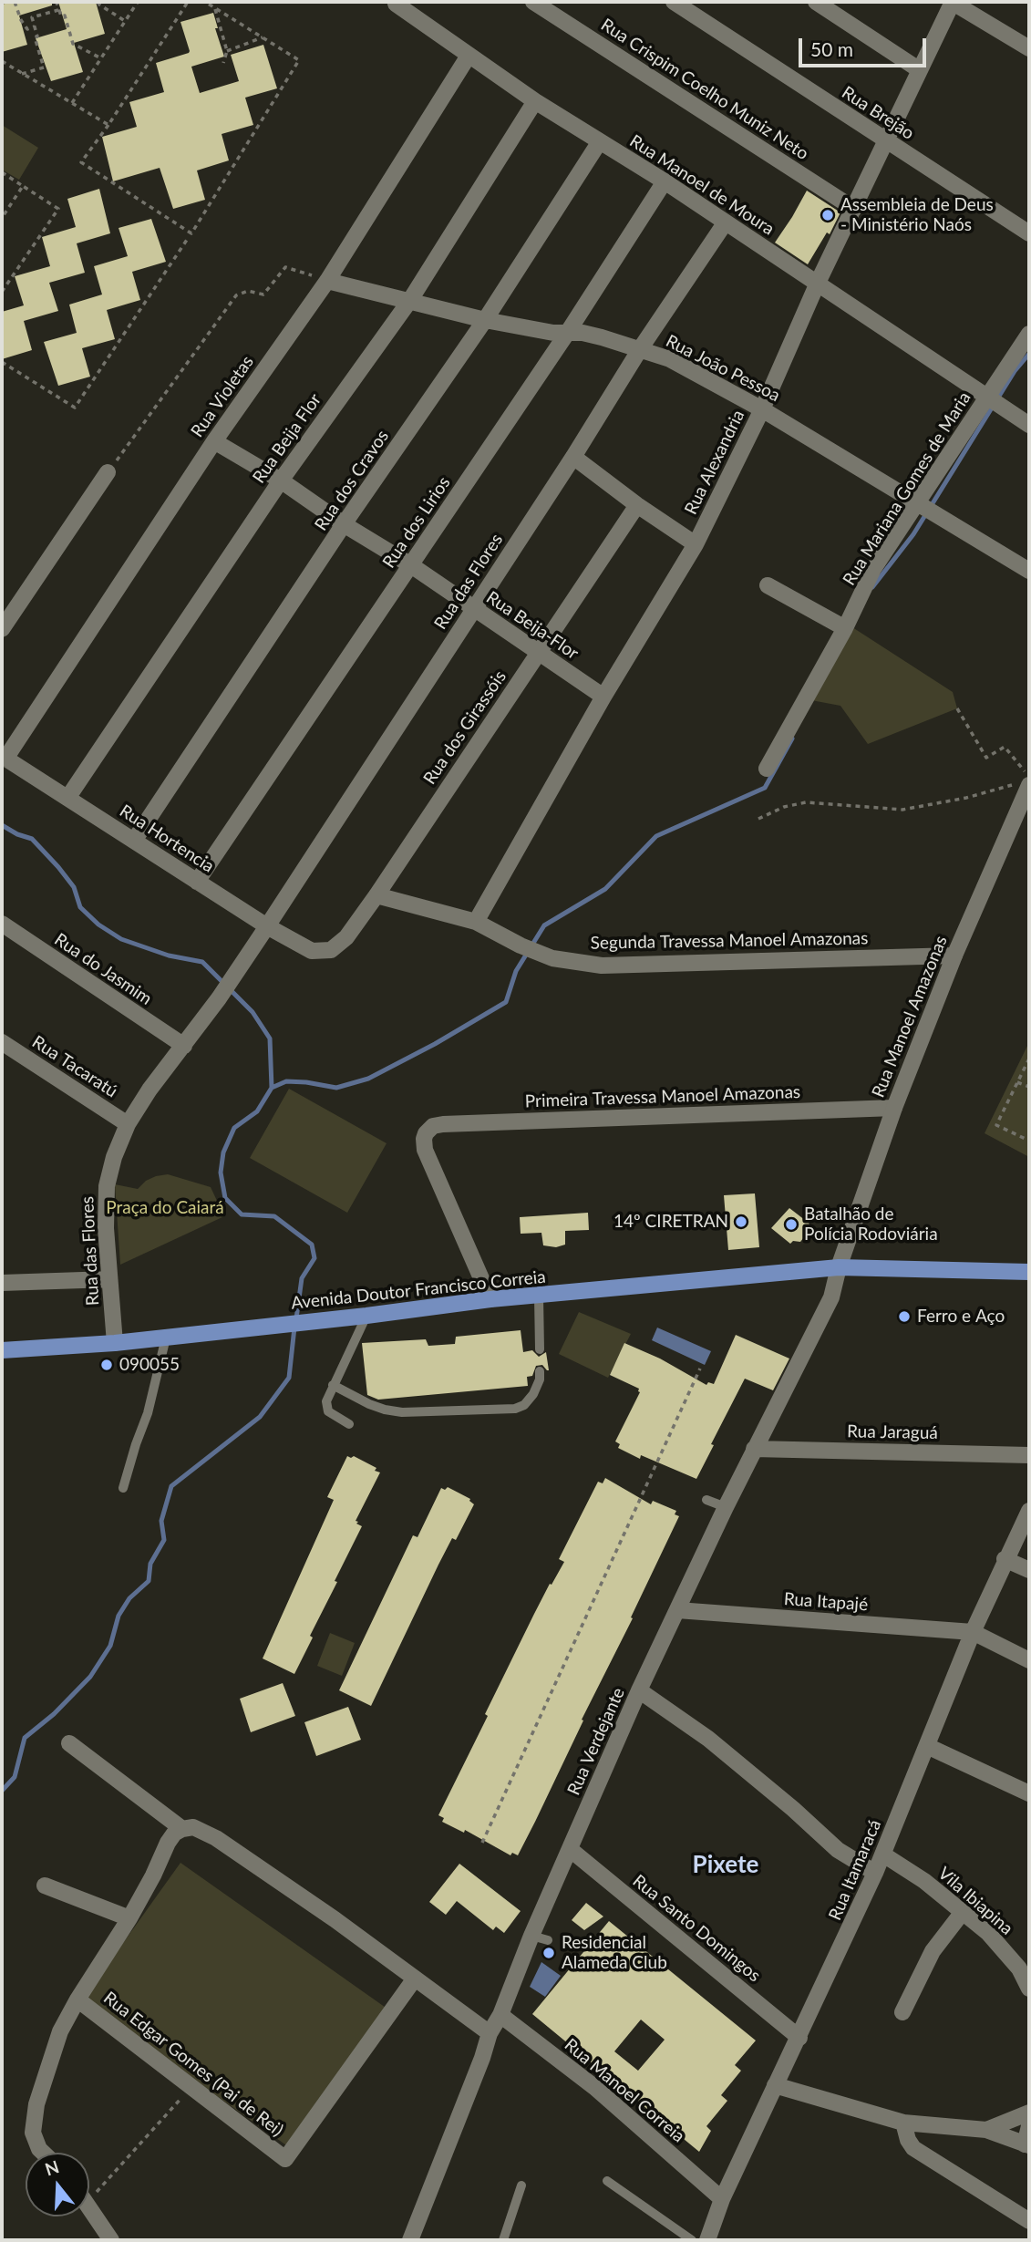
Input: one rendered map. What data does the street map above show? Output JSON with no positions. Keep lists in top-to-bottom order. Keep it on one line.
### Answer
{"streets":{"main road":["Avenida Doutor Francisco Correia"],"street":["Rua Crispim Coelho Muniz Neto","Rua Brejão","Rua Manoel de Moura","Rua João Pessoa","Rua Violetas","Rua Beija Flor","Rua Alexandria","Rua dos Cravos","Rua Mariana Gomes de Maria","Rua dos Lirios","Rua das Flores","Rua Beija-Flor","Rua dos Girassóis","Rua Hortencia","Segunda Travessa Manoel Amazonas","Rua do Jasmim","Rua Manoel Amazonas","Rua Tacaratú","Primeira Travessa Manoel Amazonas","Rua Jaraguá","Rua Itapajé","Rua Verdejante","Rua Itamaracá","Vila Ibiapina","Rua Santo Domingos","Rua Edgar Gomes (Pai de Rei)","Rua Manoel Correia"]},"crossings":[["Rua Crispim Coelho Muniz Neto","Rua Alexandria"],["Rua Brejão","Rua Alexandria"],["Rua Manoel de Moura","Rua Violetas"],["Rua Manoel de Moura","Rua Beija Flor"],["Rua Manoel de Moura","Rua Alexandria"],["Rua Manoel de Moura","Rua dos Cravos"],["Rua Manoel de Moura","Rua Mariana Gomes de Maria"],["Rua Manoel de Moura","Rua dos Lirios"],["Rua Manoel de Moura","Rua das Flores"],["Rua João Pessoa","Rua Violetas"],["Rua João Pessoa","Rua Beija Flor"],["Rua João Pessoa","Rua Alexandria"],["Rua João Pessoa","Rua dos Cravos"],["Rua João Pessoa","Rua Mariana Gomes de Maria"],["Rua João Pessoa","Rua dos Lirios"],["Rua João Pessoa","Rua das Flores"],["Rua Violetas","Rua Beija-Flor"],["Rua Violetas","Rua Hortencia"],["Rua Beija Flor","Rua Beija-Flor"],["Rua Beija Flor","Rua Hortencia"],["Rua Alexandria","Rua Beija-Flor"],["Rua Alexandria","Segunda Travessa Manoel Amazonas"],["Rua dos Cravos","Rua Beija-Flor"],["Rua dos Cravos","Rua Hortencia"],["Rua dos Lirios","Rua Beija-Flor"],["Rua dos Lirios","Rua Hortencia"],["Rua das Flores","Rua Beija-Flor"],["Rua das Flores","Rua Hortencia"],["Rua das Flores","Rua do Jasmim"],["Rua das Flores","Rua Tacaratú"],["Rua das Flores","Avenida Doutor Francisco Correia"],["Rua Beija-Flor","Rua dos Girassóis"],["Rua dos Girassóis","Rua Hortencia"],["Segunda Travessa Manoel Amazonas","Rua Manoel Amazonas"],["Rua Manoel Amazonas","Primeira Travessa Manoel Amazonas"],["Rua Manoel Amazonas","Avenida Doutor Francisco Correia"],["Rua Manoel Amazonas","Rua Verdejante"],["Primeira Travessa Manoel Amazonas","Avenida Doutor Francisco Correia"],["Avenida Doutor Francisco Correia","Rua Verdejante"],["Rua Jaraguá","Rua Verdejante"],["Rua Itapajé","Rua Verdejante"],["Rua Itapajé","Rua Itamaracá"],["Rua Verdejante","Rua Santo Domingos"],["Rua Verdejante","Rua Manoel Correia"],["Rua Itamaracá","Vila Ibiapina"],["Rua Itamaracá","Rua Santo Domingos"],["Rua Itamaracá","Rua Manoel Correia"]],"districts":["Pixete"],"parks":["Praça do Caiará"],"places":["Assembleia de Deus - Ministério Naós","14º CIRETRAN","Batalhão de Polícia Rodoviária","Ferro e Aço","090055","Residencial Alameda Club"],"scale_bar":"50 m","north":"top"}
